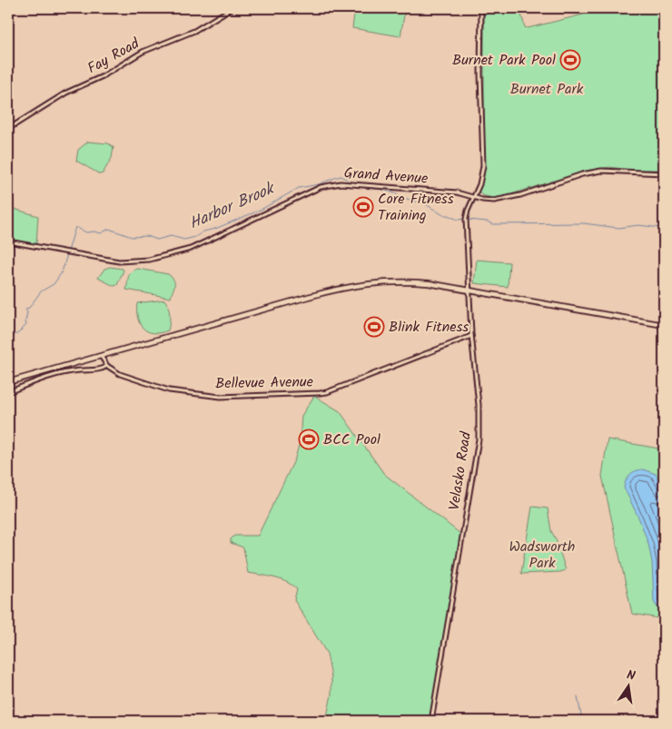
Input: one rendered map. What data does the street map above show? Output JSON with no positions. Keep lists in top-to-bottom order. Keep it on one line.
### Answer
{"streets":{"street":["Fay Road","Grand Avenue","Bellevue Avenue","Velasko Road"]},"crossings":[["Grand Avenue","Velasko Road"],["Bellevue Avenue","Velasko Road"]],"water":["Harbor Brook"],"parks":["Burnet Park","Wadsworth Park"],"places":{"sports":["Burnet Park Pool","Core Fitness Training","Blink Fitness","BCC Pool"]},"north":"top"}
